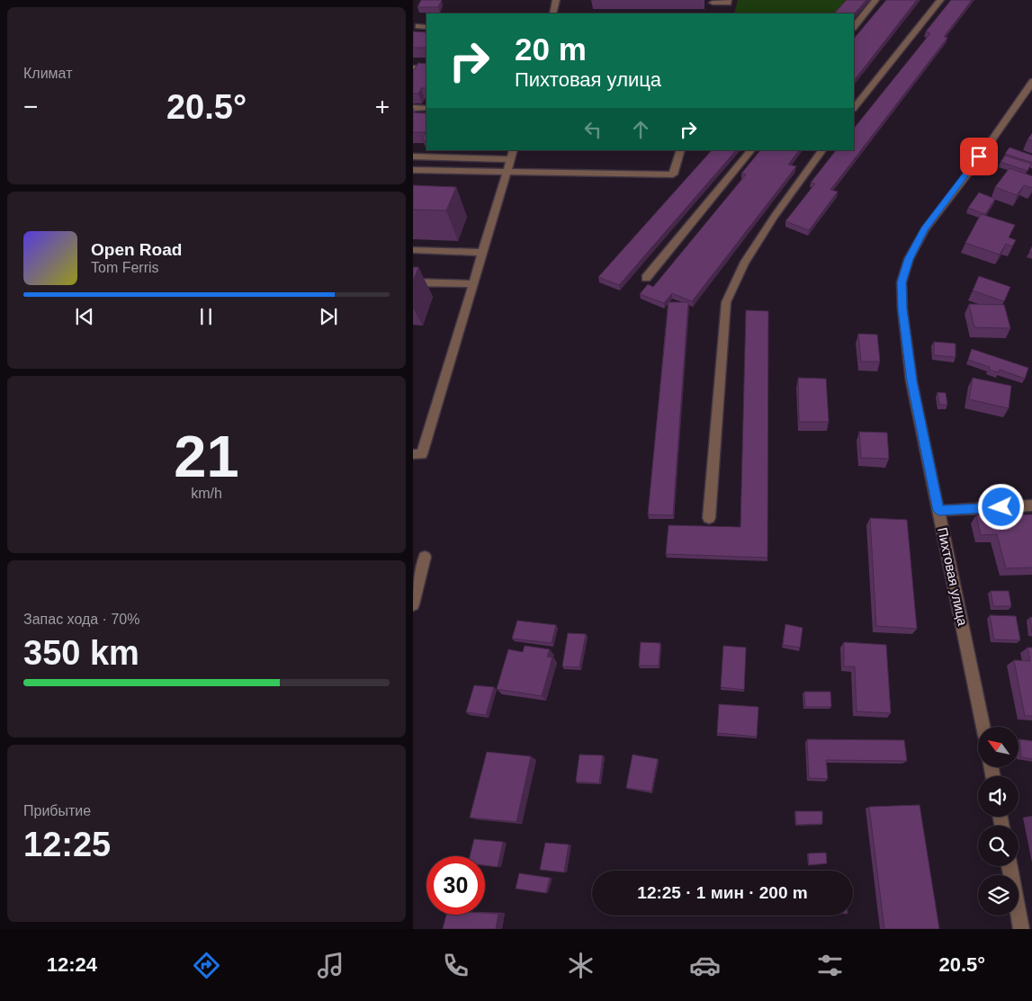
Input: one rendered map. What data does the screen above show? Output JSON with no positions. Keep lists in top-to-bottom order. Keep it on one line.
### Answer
{"streets":{"street":["Пихтовая улица"]},"north":"top left","page":{"tile":["Климат",["21","km/h"],["Запас хода · 70%","350 km"],["Прибытие","12:25"]],"turn":["20 m","Пихтовая улица"],"heat":["−","20.5°","+"],"song":["Open Road","Tom Ferris"],"limit":"30","trip":"12:25 · 1 мин · 200 m","tabs":["12:24","20.5°"]}}
